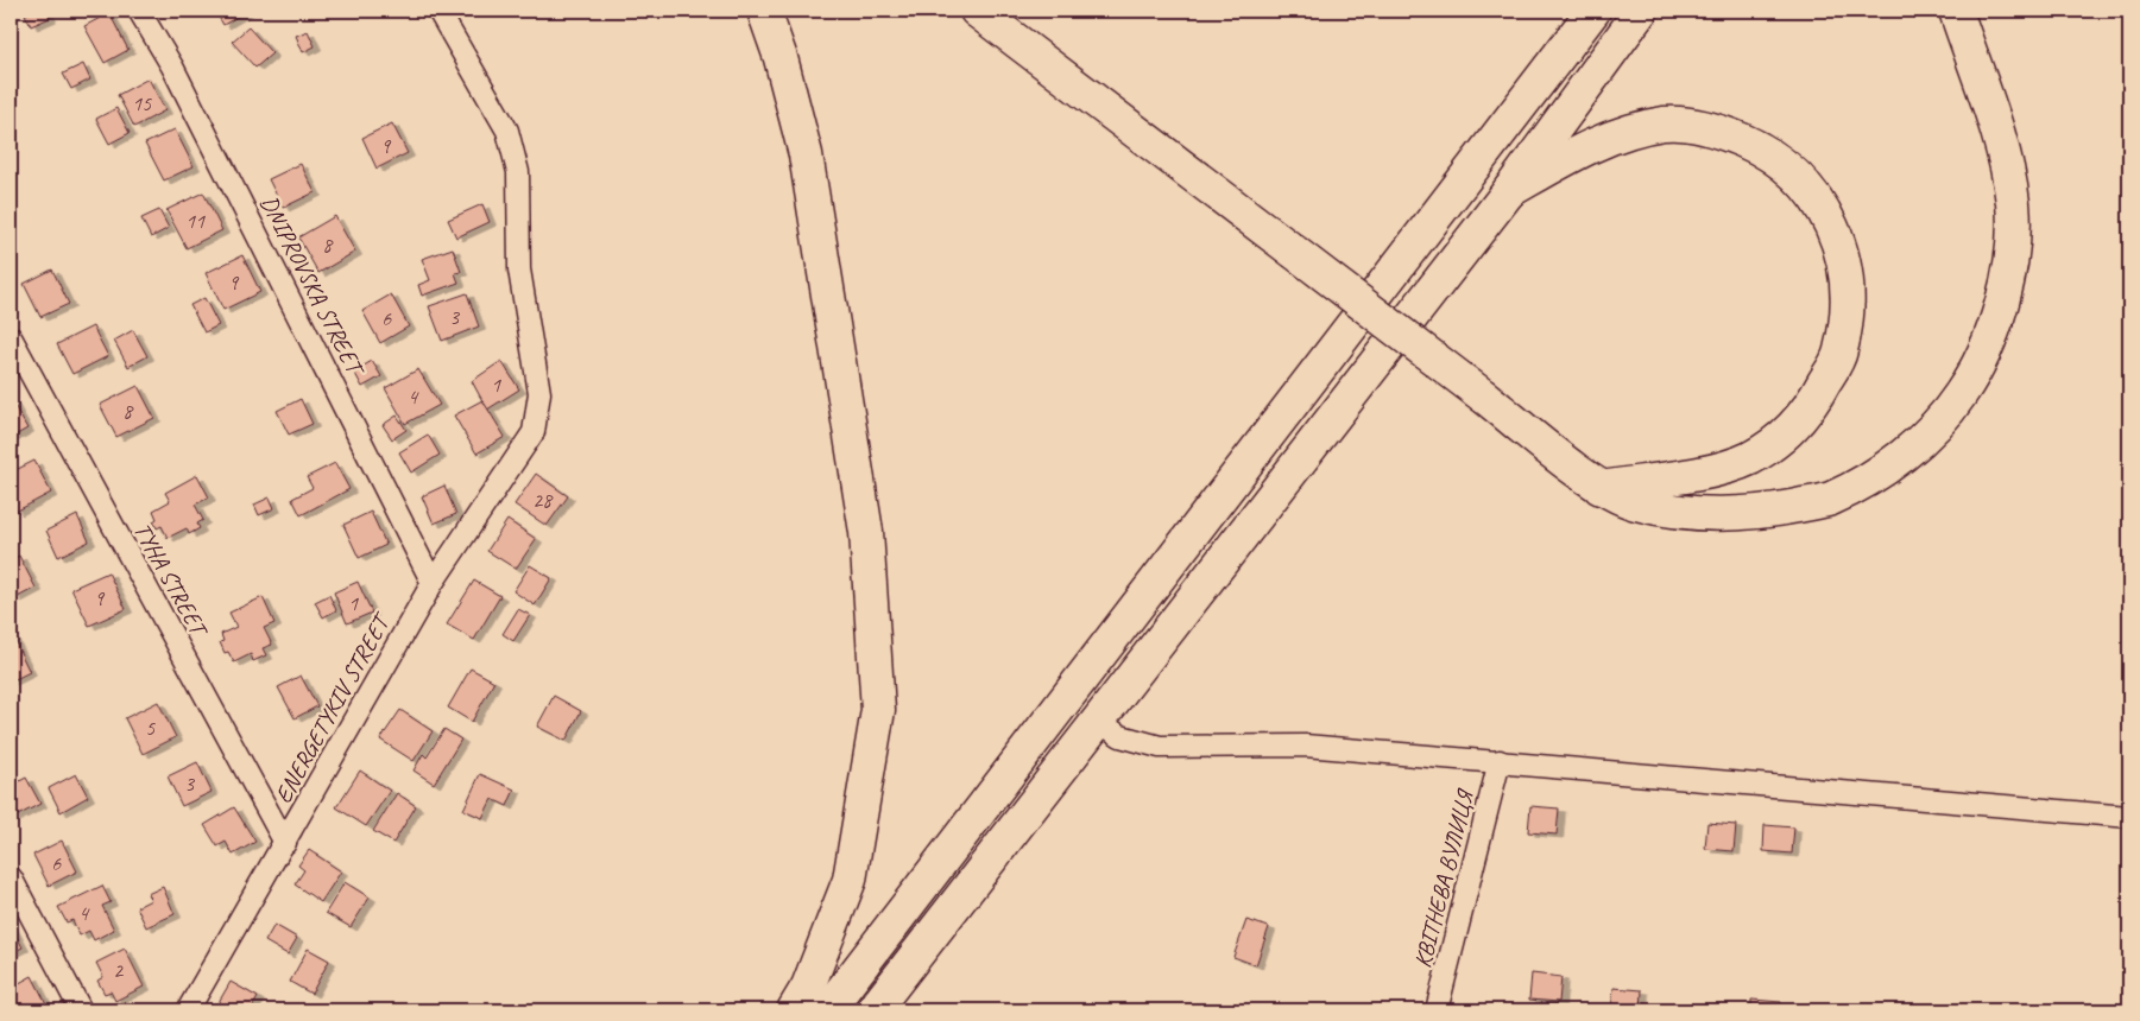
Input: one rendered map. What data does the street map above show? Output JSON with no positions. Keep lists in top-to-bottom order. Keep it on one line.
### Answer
{"streets":{"street":["DNIPROVSKA STREET","TYHA STREET","ENERGETYKIV STREET","КВІТНЕВА ВУЛИЦЯ"]},"crossings":[["DNIPROVSKA STREET","ENERGETYKIV STREET"],["TYHA STREET","ENERGETYKIV STREET"]],"house_numbers":["15","9","11","8","9","3","6","1","4","8","28","9","1","5","3","6","4","2"]}
